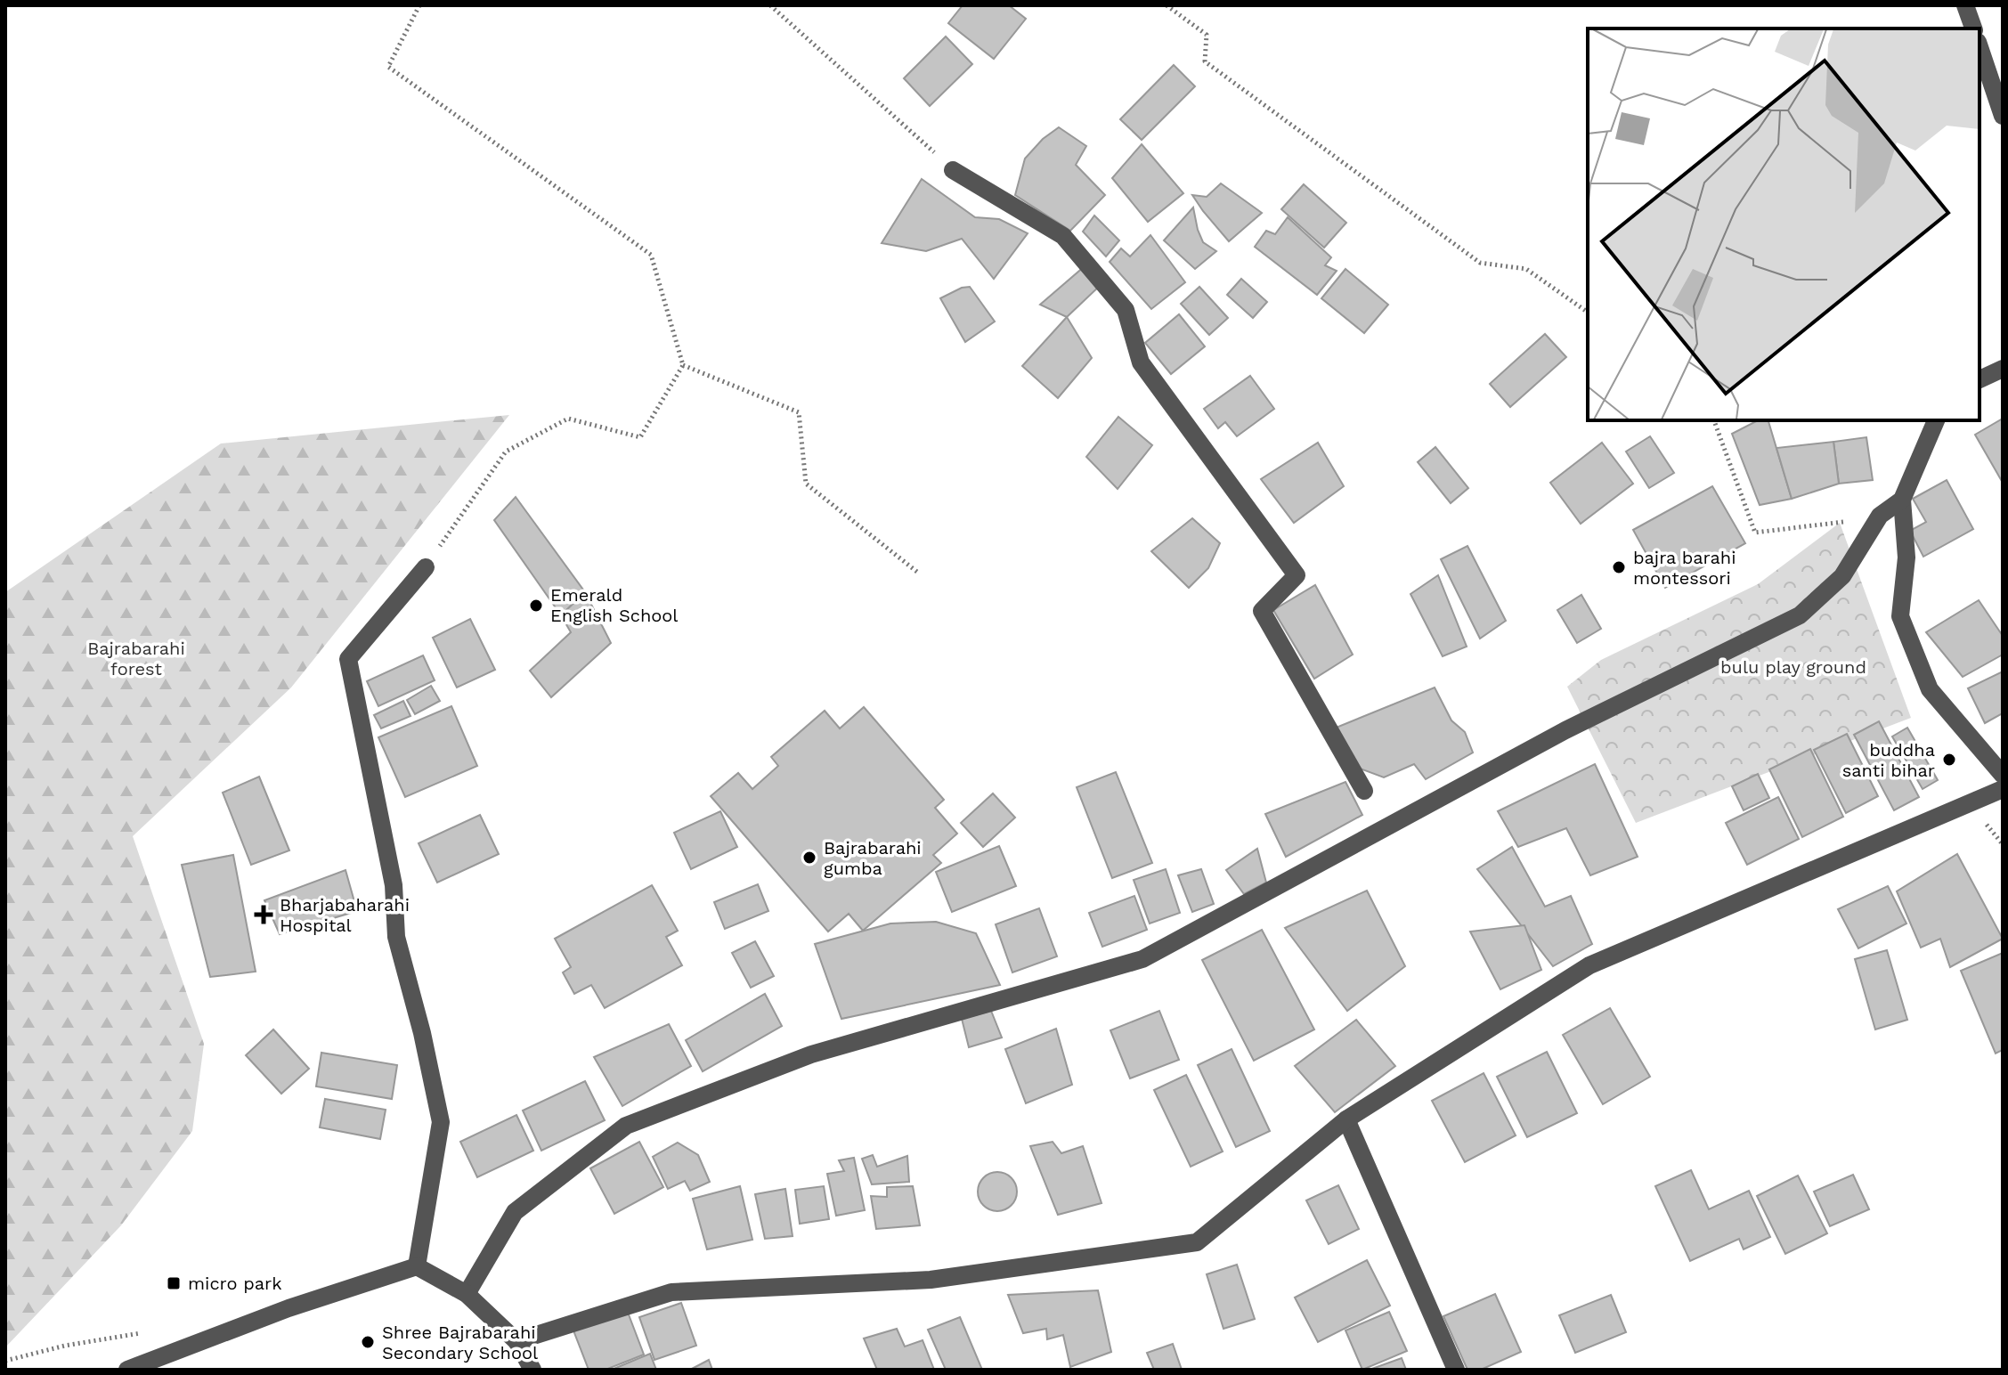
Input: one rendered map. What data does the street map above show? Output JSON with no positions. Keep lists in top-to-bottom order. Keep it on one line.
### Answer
{"parks":["Bajrabarahi forest","bulu play ground"],"places":{"other":["bajra barahi montessori","Emerald English School","buddha santi bihar","Bajrabarahi gumba","Shree Bajrabarahi Secondary School"],"health":["Bharjabaharahi Hospital"],"transit":["micro park"]}}
